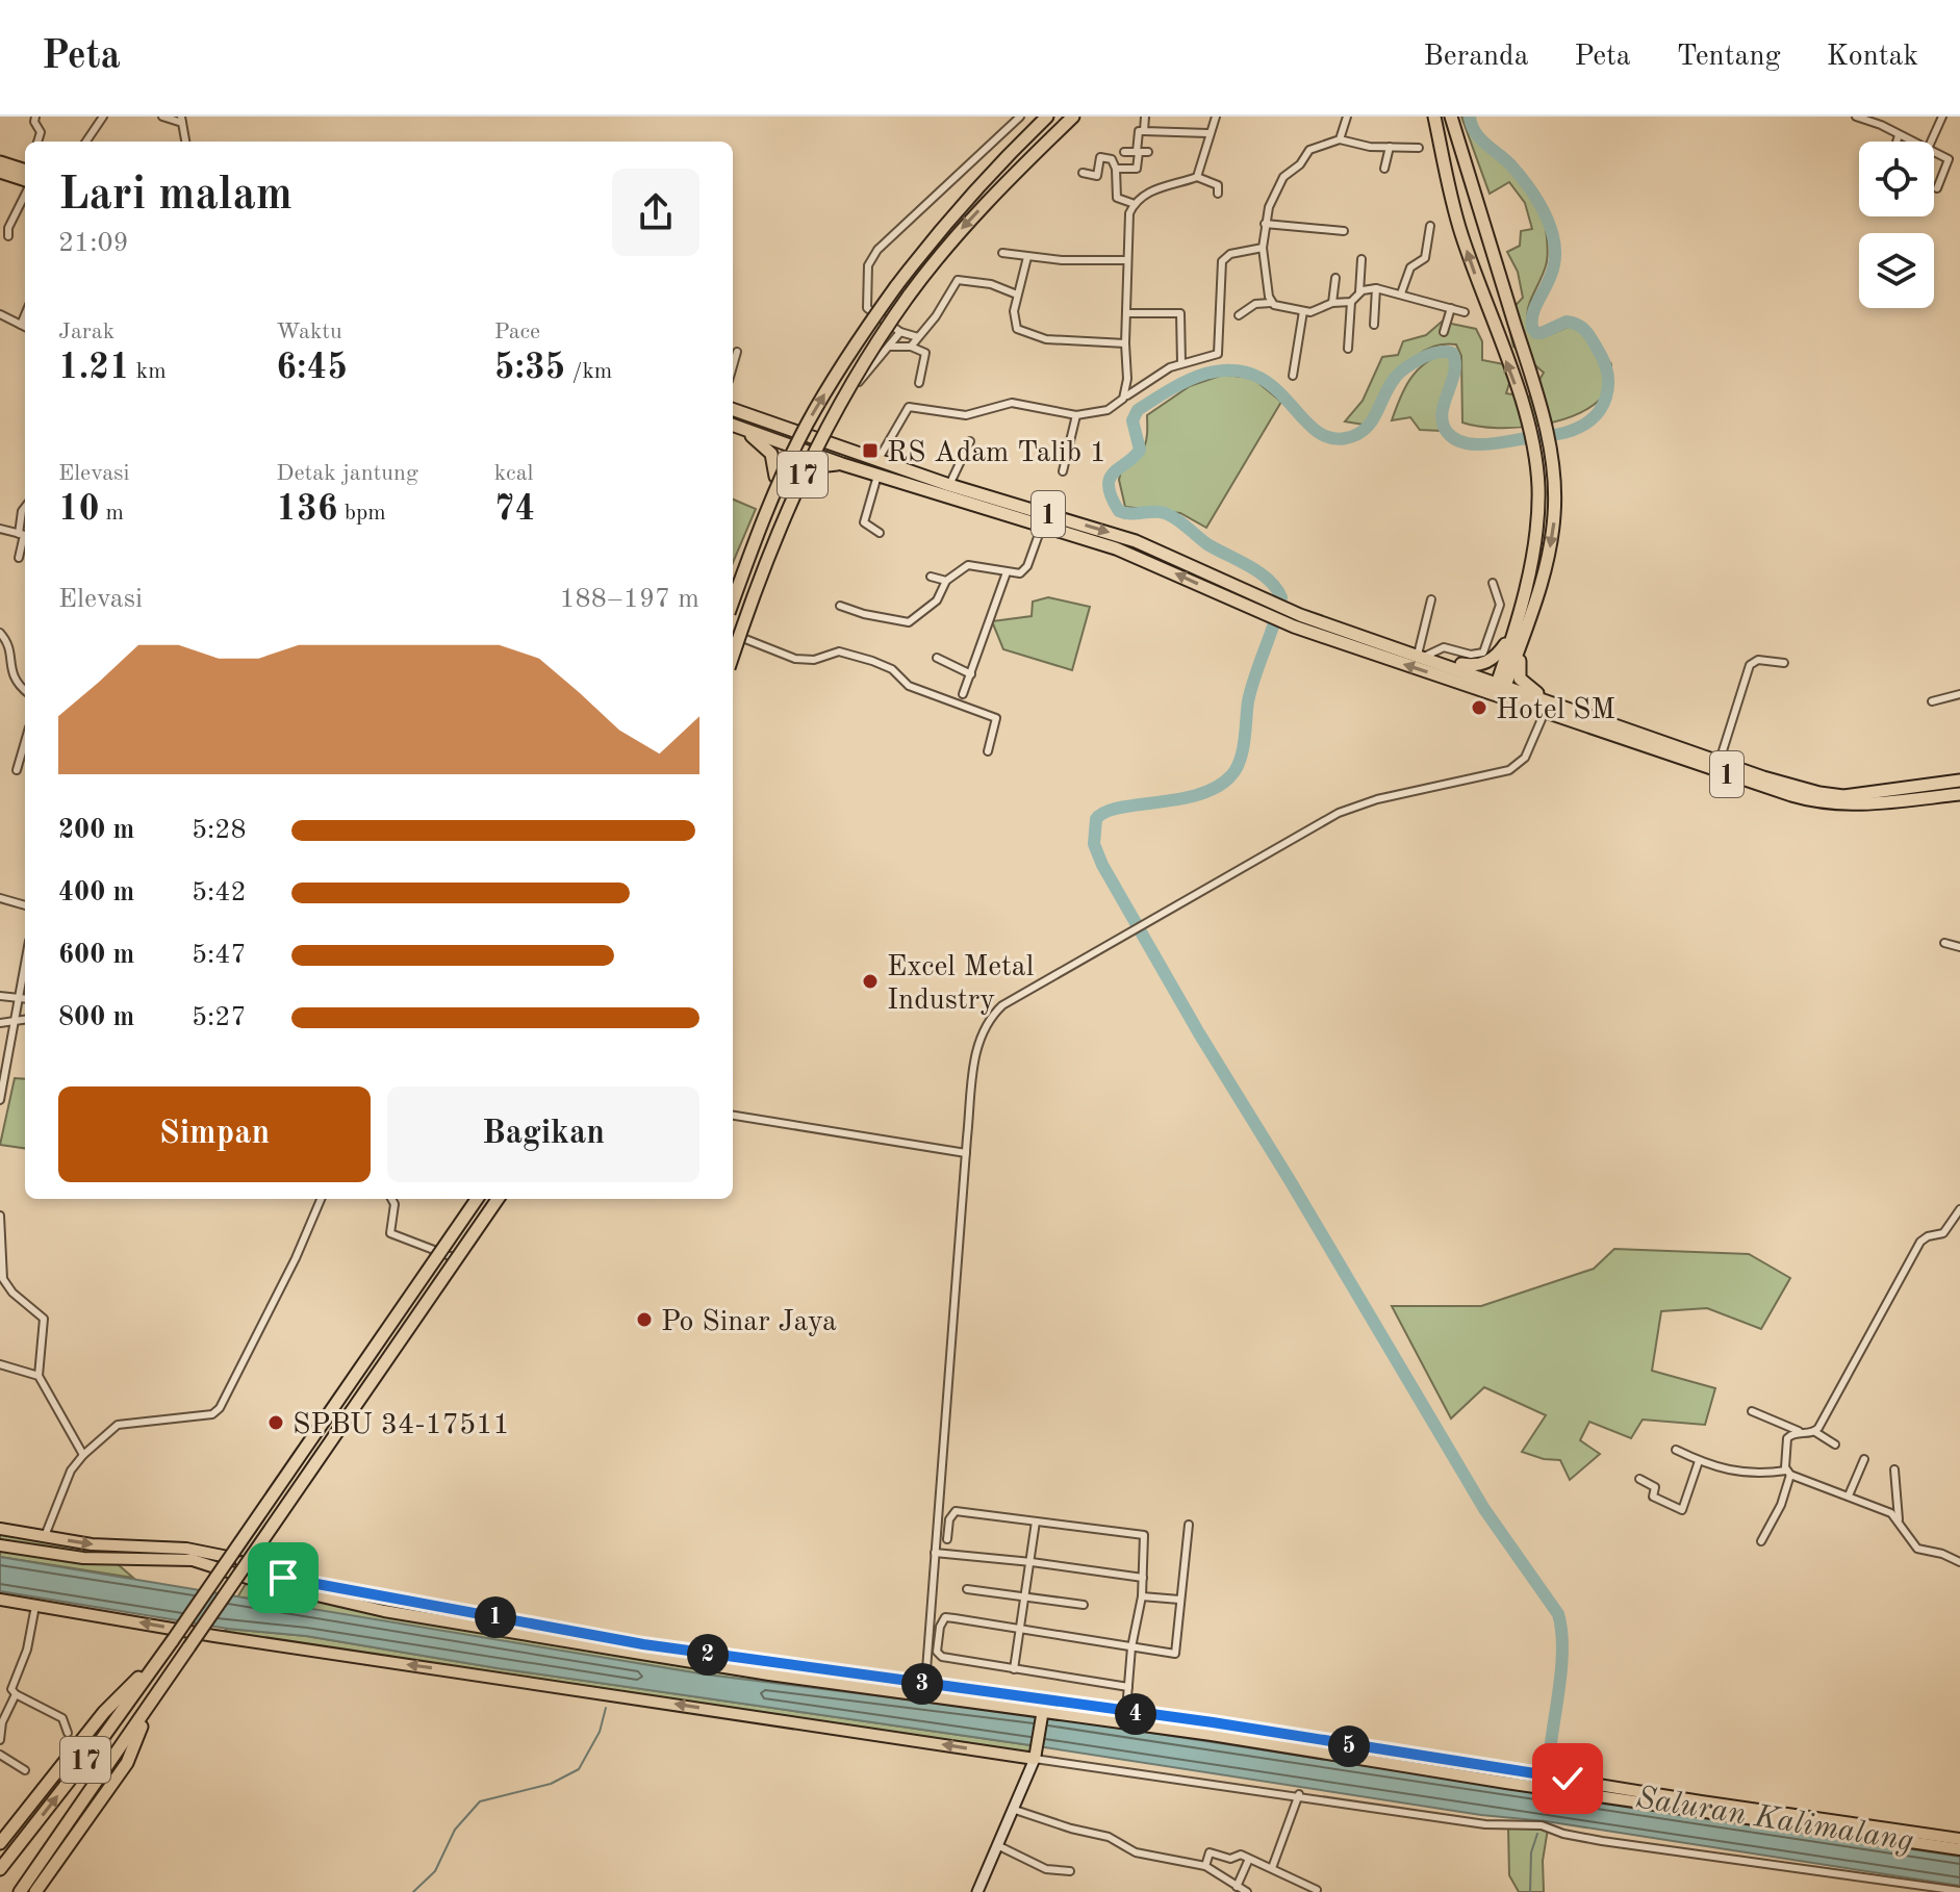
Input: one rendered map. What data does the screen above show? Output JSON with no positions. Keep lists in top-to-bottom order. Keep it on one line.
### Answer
{"streets":{"highway":["17","1"]},"water":["Saluran Kalimalang"],"places":{"transit":["RS Adam Talib 1"],"other":["Hotel SM","Excel Metal Industry","Po Sinar Jaya","SPBU 34-17511"]},"page":{"header":"Peta","nav":["Beranda","Peta","Tentang","Kontak"],"heading":["Lari malam","21:09"],"stats":[["Jarak","1.21 km"],["Waktu","6:45"],["Pace","5:35 /km"],["Elevasi","10 m"],["Detak jantung","136 bpm"],["kcal","74"]],"chart":["Elevasi","188–197 m"],"list":[{"name":"200 m","note":"5:28"},{"name":"400 m","note":"5:42"},{"name":"600 m","note":"5:47"},{"name":"800 m","note":"5:27"}],"buttons":["Simpan","Bagikan"],"pins":["1","2","3","4","5"]}}
